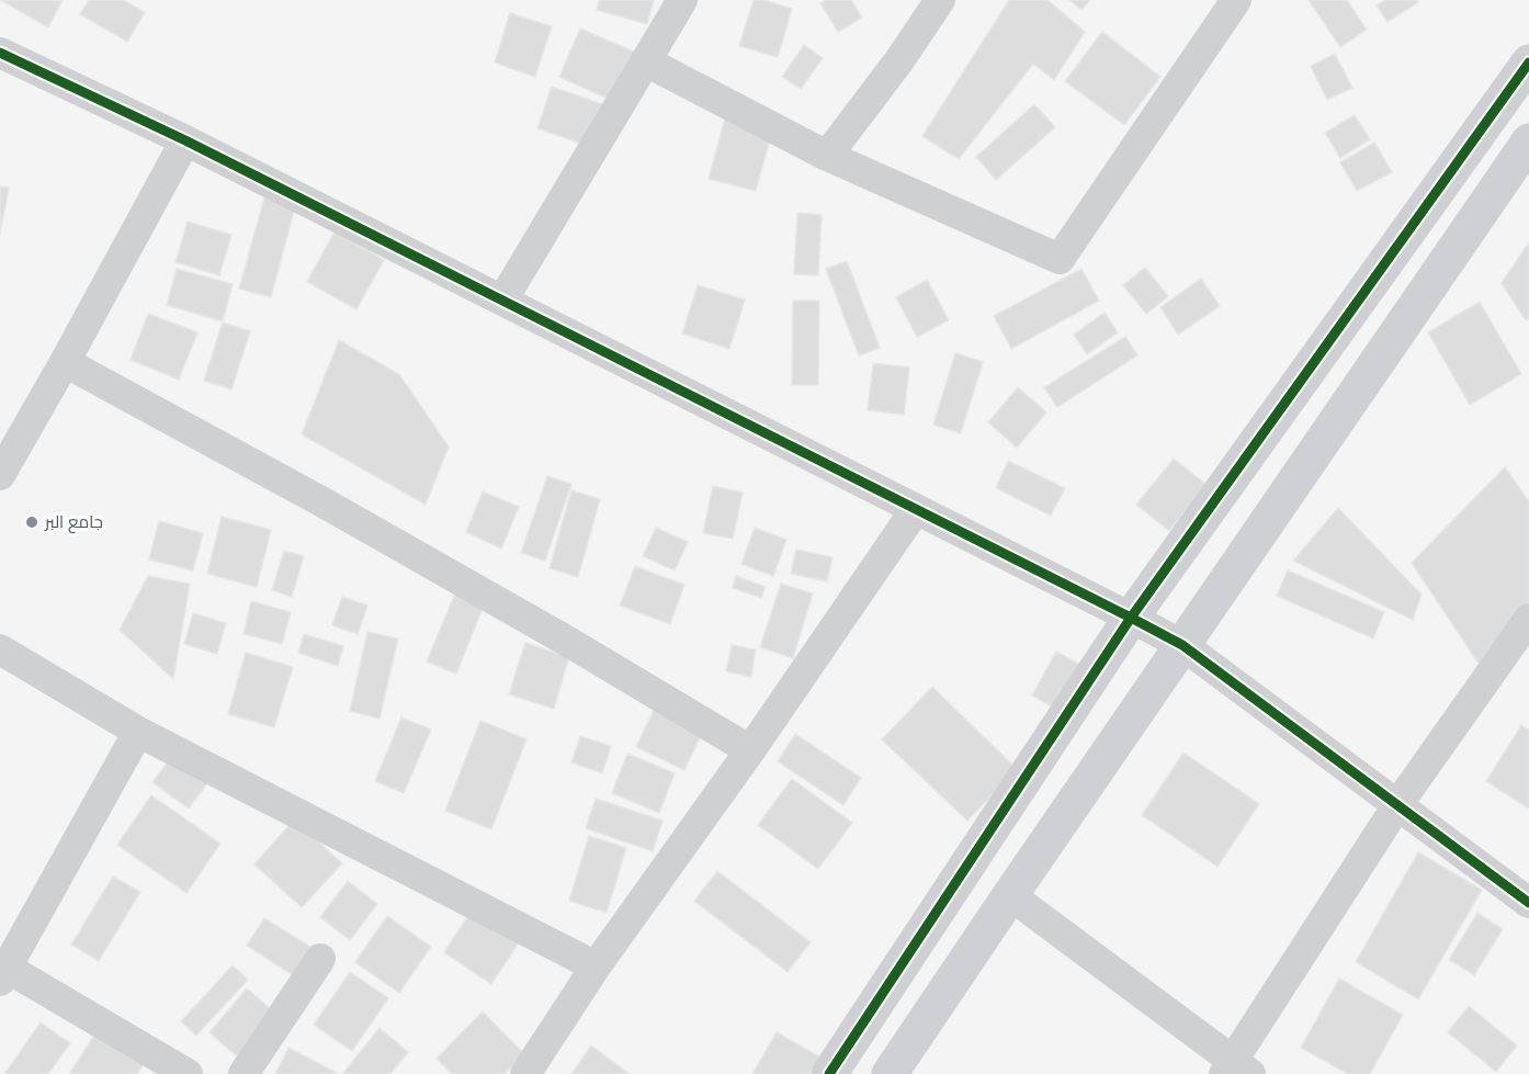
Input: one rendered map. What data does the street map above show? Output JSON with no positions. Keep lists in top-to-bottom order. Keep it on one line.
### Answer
{"places":["جامع البر"]}
